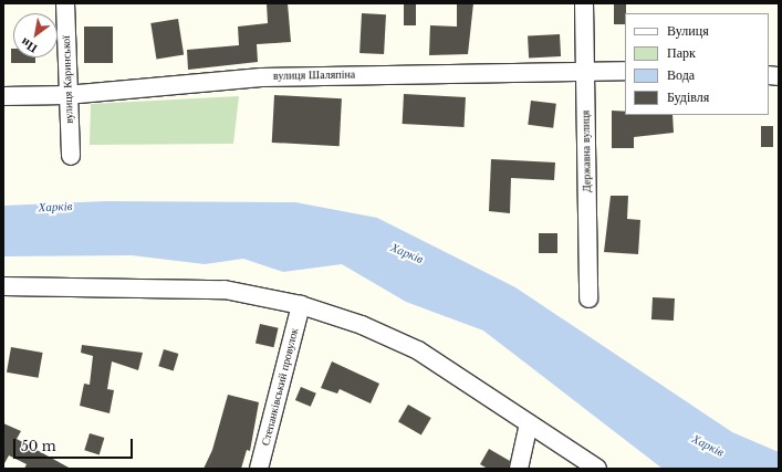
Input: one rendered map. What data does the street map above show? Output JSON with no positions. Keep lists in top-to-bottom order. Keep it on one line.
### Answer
{"streets":{"street":["вулиця Шаляпіна","вулиця Каринської","Державна вулиця","Степанківський провулок"]},"crossings":[["вулиця Шаляпіна","вулиця Каринської"],["вулиця Шаляпіна","Державна вулиця"]],"water":["Харків"],"legend":["Вулиця","Парк","Вода","Будівля"],"scale_bar":"50 m","north":"bottom left"}
